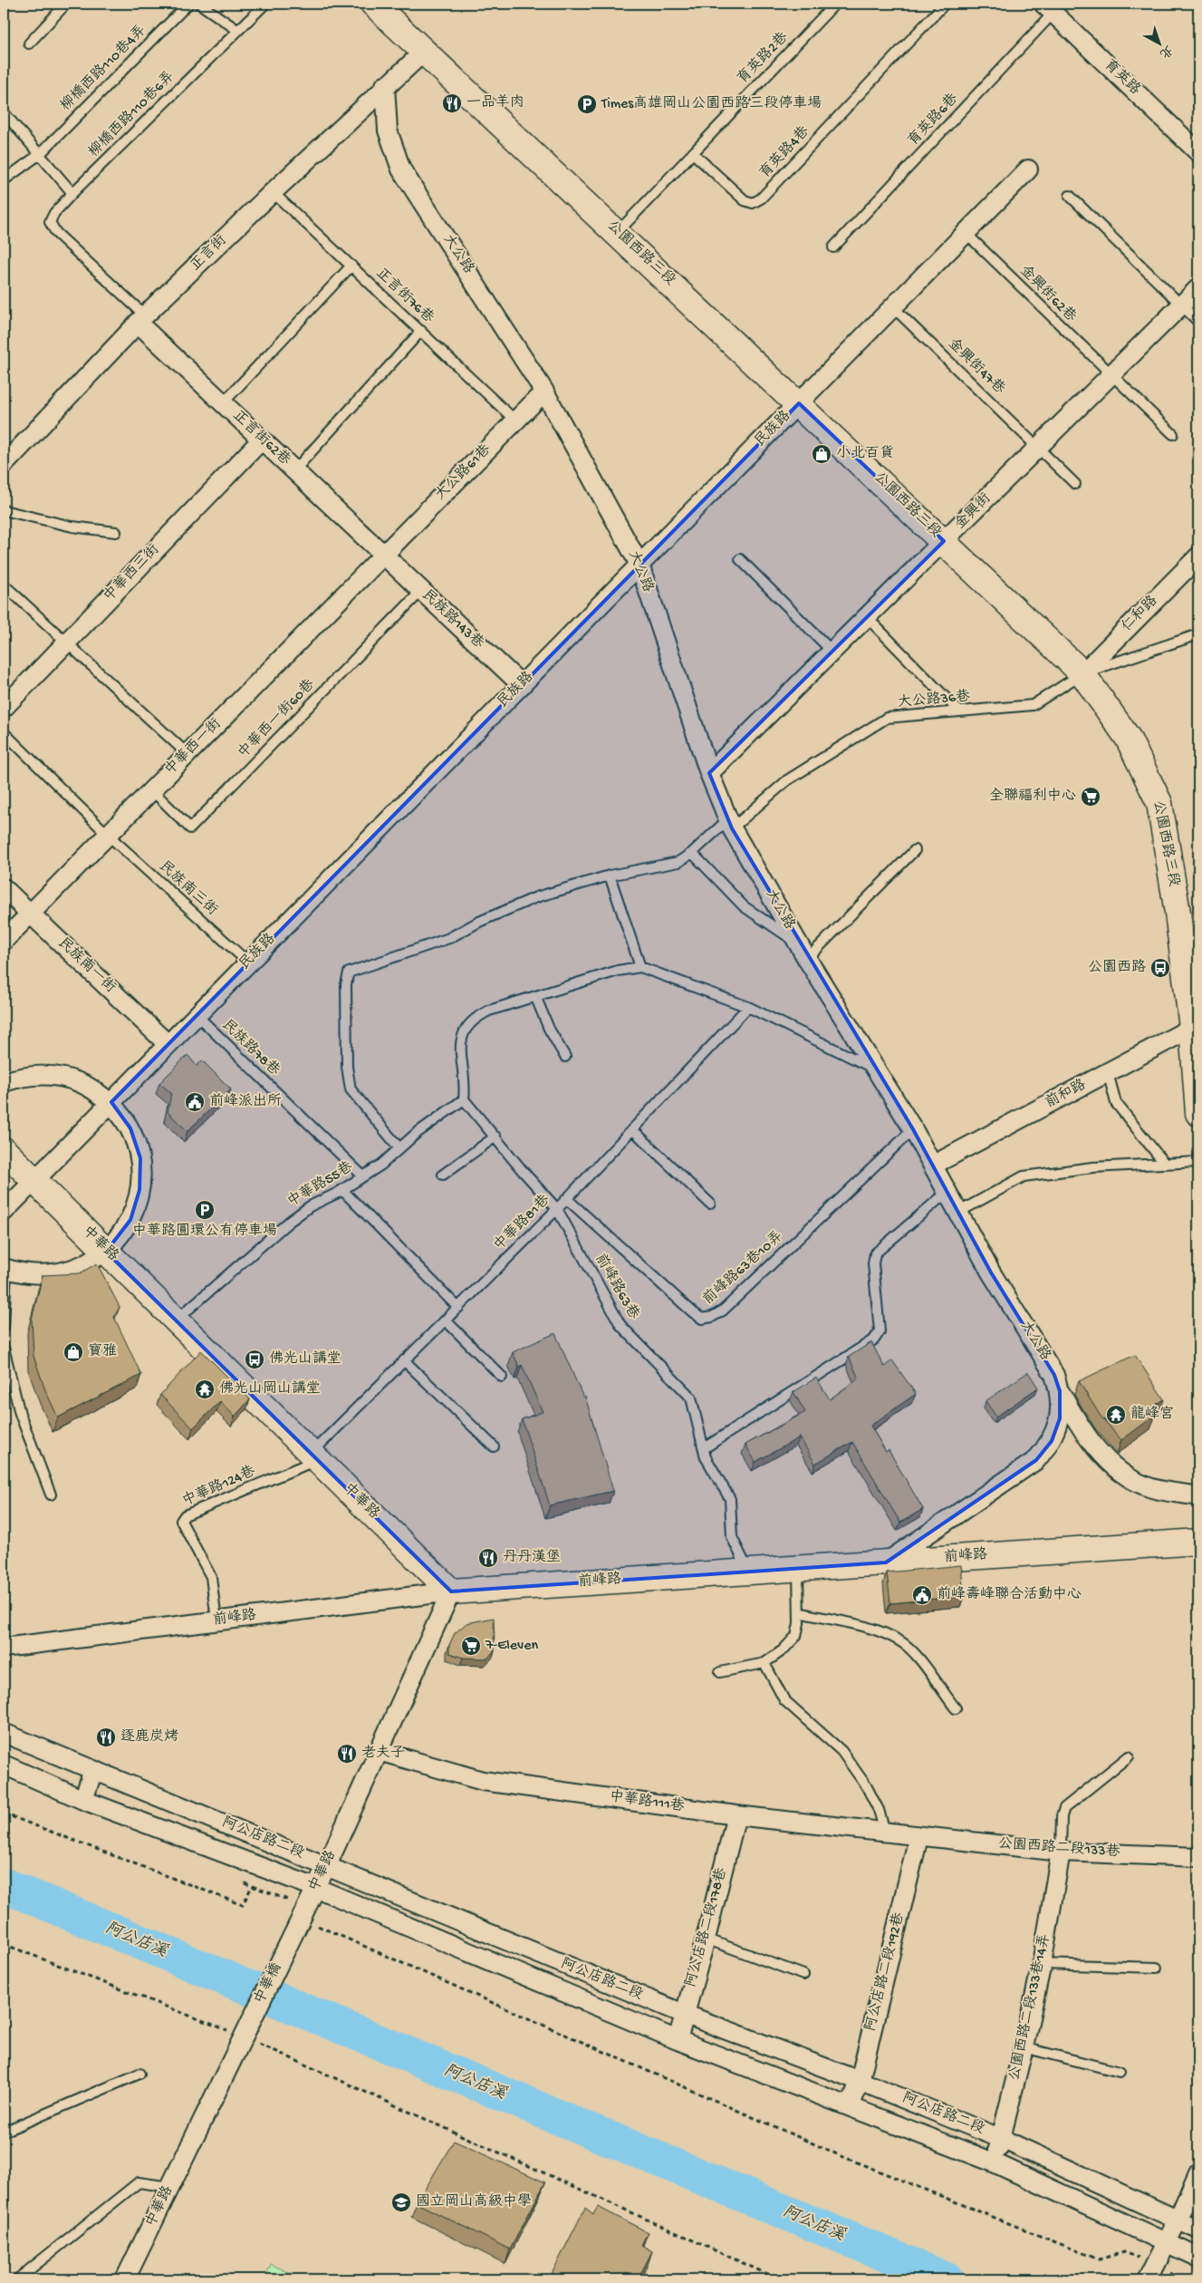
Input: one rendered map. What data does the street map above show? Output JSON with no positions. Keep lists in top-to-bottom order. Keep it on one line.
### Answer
{"streets":{"street":["育英路","正言街","公園西路三段","大公路","民族路","正言街62巷","大公路61巷","金興街","中華西三街","仁和路","民族路143巷","中華西一街","民族南一街","前和路","中華路","前峰路","中華路111巷","阿公店路二段","公園西路二段133巷","阿公店路二段178巷","阿公店路二段192巷","中華橋","公園西路二段133巷14弄"],"lane":["育英路2巷","柳橋西路110巷4弄","柳橋西路110巷6弄","育英路6巷","育英路4巷","金興街62巷","正言街76巷","金興街47巷","大公路36巷","中華西一街60巷","民族南三街","民族路78巷","中華路55巷","中華路81巷","前峰路63巷10弄","前峰路63巷","中華路124巷"]},"crossings":[["育英路2巷","育英路4巷"],["育英路2巷","公園西路三段"],["育英路","育英路6巷"],["柳橋西路110巷6弄","正言街"],["柳橋西路110巷6弄","正言街62巷"],["正言街","公園西路三段"],["正言街","大公路"],["正言街","正言街76巷"],["正言街","正言街62巷"],["公園西路三段","民族路"],["公園西路三段","金興街"],["公園西路三段","仁和路"],["公園西路三段","大公路36巷"],["公園西路三段","前和路"],["大公路","民族路"],["大公路","大公路61巷"],["大公路","金興街"],["大公路","大公路36巷"],["大公路","前和路"],["大公路","前峰路63巷10弄"],["大公路","前峰路"],["金興街62巷","民族路"],["金興街62巷","金興街"],["正言街76巷","大公路61巷"],["金興街47巷","民族路"],["金興街47巷","金興街"],["民族路","民族路143巷"],["民族路","民族南三街"],["民族路","民族南一街"],["民族路","民族路78巷"],["民族路","中華路"],["正言街62巷","大公路61巷"],["正言街62巷","中華西三街"],["正言街62巷","民族路143巷"],["正言街62巷","中華西一街"],["大公路61巷","民族路143巷"],["大公路61巷","中華西一街"],["仁和路","大公路36巷"],["民族路143巷","中華西一街60巷"],["民族路143巷","中華西一街"],["大公路36巷","中華路55巷"],["中華西一街60巷","中華西一街"],["中華西一街","民族南三街"],["中華西一街","民族南一街"],["民族路78巷","中華路55巷"],["中華路55巷","中華路"],["中華路55巷","前峰路63巷"],["中華路81巷","中華路"],["中華路81巷","前峰路63巷10弄"],["中華路81巷","前峰路63巷"],["中華路81巷","中華路124巷"],["中華路","中華路124巷"],["中華路","前峰路"],["中華路","中華路111巷"],["中華路","阿公店路二段"],["中華路","中華橋"],["前峰路63巷","前峰路"],["中華路124巷","前峰路"],["中華路111巷","公園西路二段133巷"],["中華路111巷","阿公店路二段178巷"],["中華路111巷","阿公店路二段192巷"],["阿公店路二段","阿公店路二段178巷"],["阿公店路二段","阿公店路二段192巷"],["阿公店路二段","公園西路二段133巷14弄"],["公園西路二段133巷","阿公店路二段192巷"],["公園西路二段133巷","公園西路二段133巷14弄"]],"water":["阿公店溪"],"places":{"restaurant":["一品羊肉","丹丹漢堡","逐鹿炭烤","老夫子"],"parking":["Times高雄岡山公園西路三段停車場","中華路圓環公有停車場"],"shop":["小北百貨","寶雅"],"supermarket":["全聯福利中心","7-Eleven"],"bus stop":["公園西路","佛光山講堂"],"public building":["前峰派出所","前峰壽峰聯合活動中心"],"temple":["佛光山岡山講堂","龍峰宮"],"school or university":["國立岡山高級中學"]},"north":"bottom right"}
